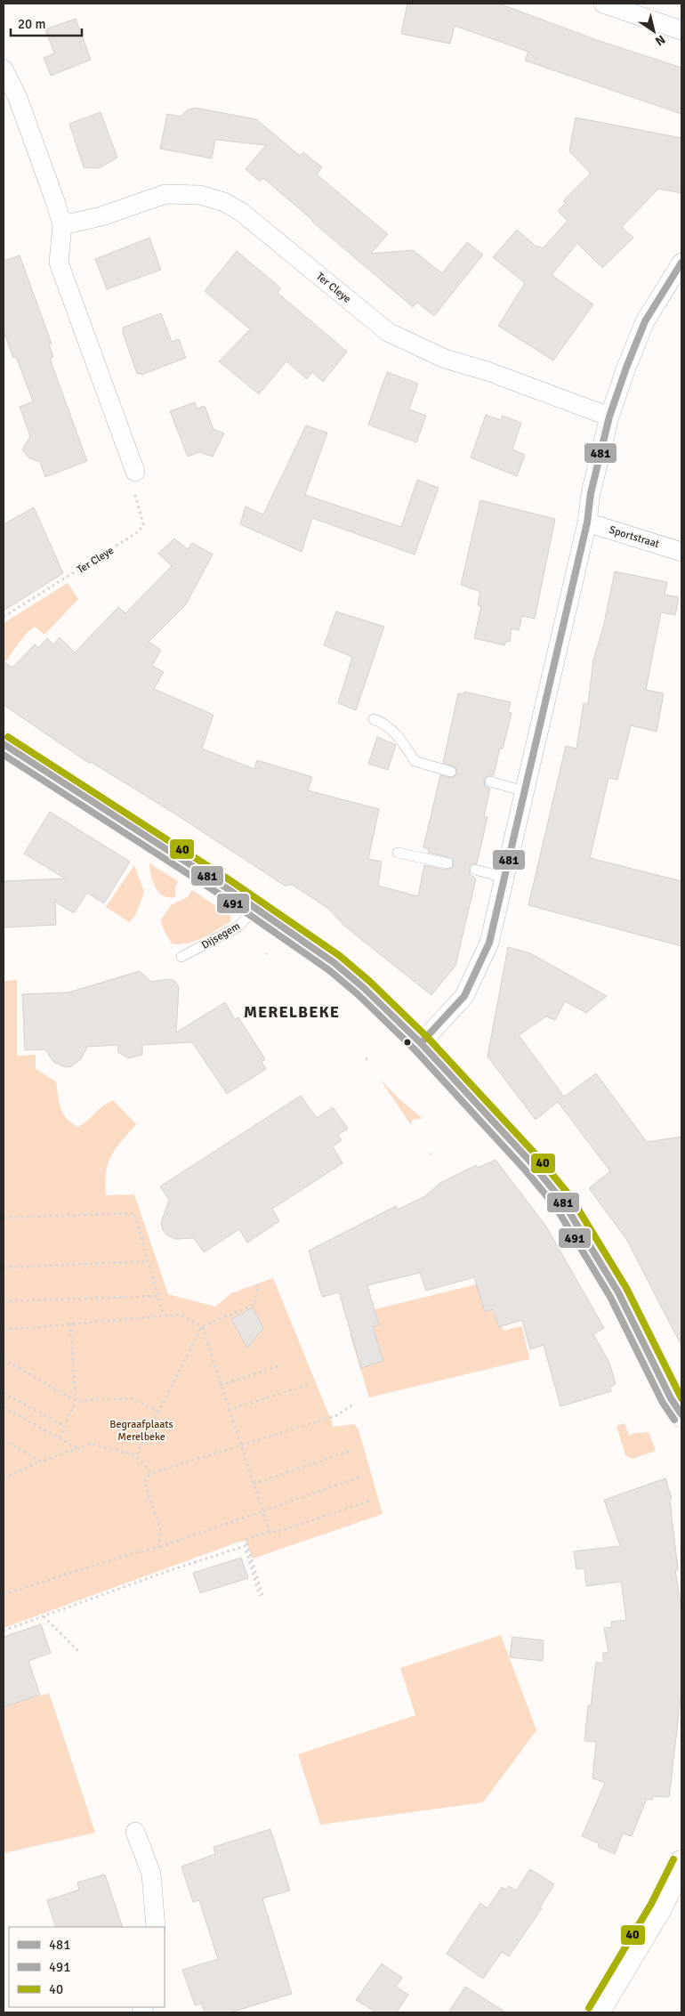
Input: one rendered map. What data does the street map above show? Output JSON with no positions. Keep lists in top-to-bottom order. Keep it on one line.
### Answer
{"streets":{"street":["Ter Cleye","Sportstraat"],"lane":["Dijsegem"]},"districts":["MERELBEKE"],"parks":["Begraafplaats Merelbeke"],"lines":["transit line 481","transit line 40","transit line 491"],"legend":["481","491","40"],"scale_bar":"20 m","north":"bottom right"}
